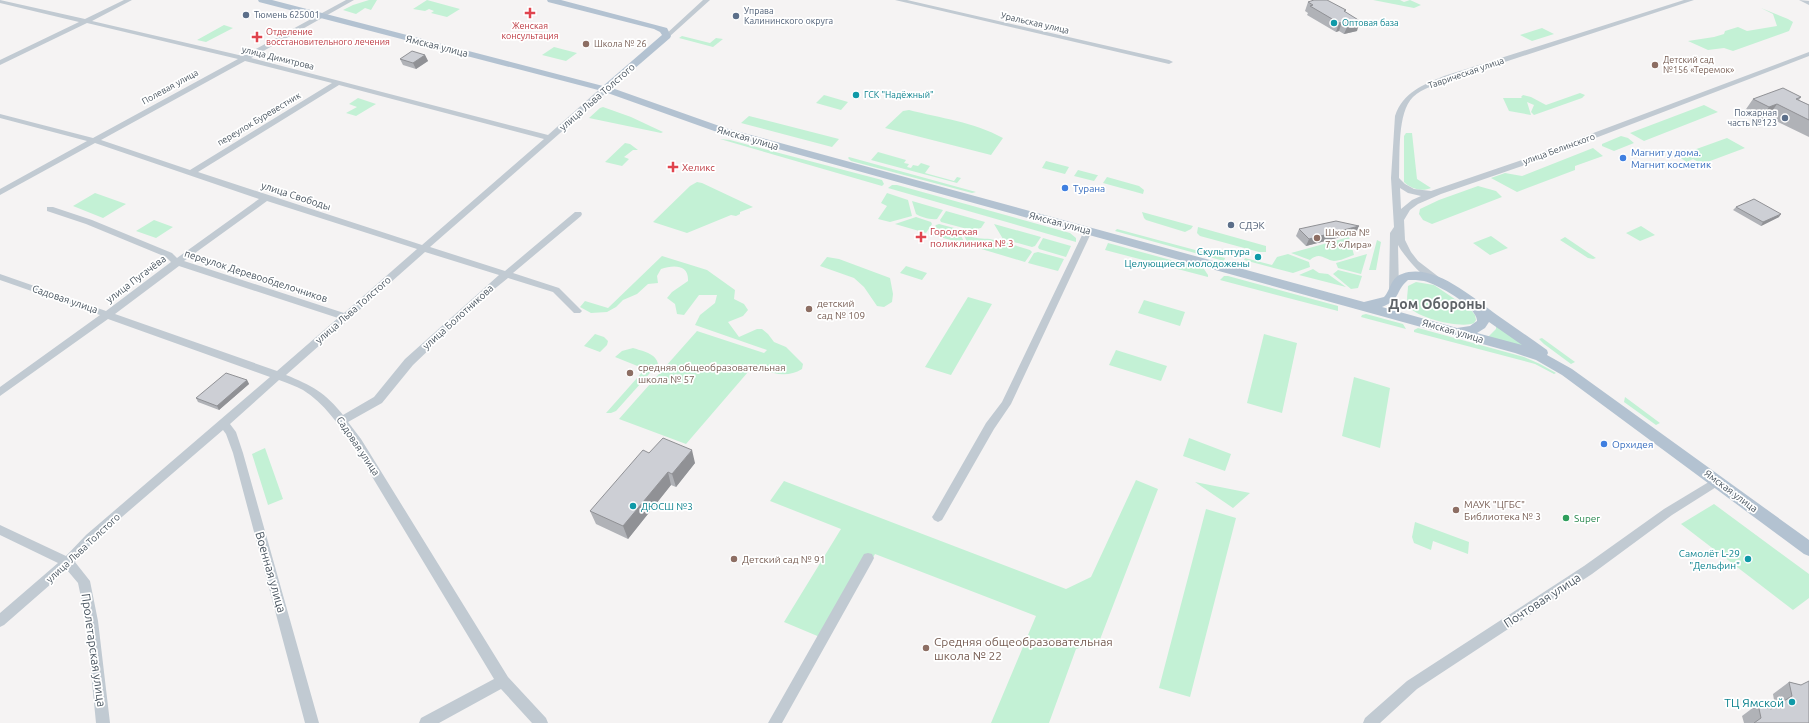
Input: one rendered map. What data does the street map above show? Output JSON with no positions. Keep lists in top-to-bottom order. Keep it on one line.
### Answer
{"streets":{"main road":["Ямская улица","улица Льва Толстого"],"street":["Уральская улица","улица Димитрова","Таврическая улица","Полевая улица","переулок Буревестник","улица Белинского","улица Свободы","переулок Деревообделочников","улица Пугачёва","Садовая улица","улица Болотникова","Военная улица","Почтовая улица","Пролетарская улица"]},"crossings":[["Ямская улица","Полевая улица"],["Ямская улица","улица Льва Толстого"],["Ямская улица","Почтовая улица"],["улица Димитрова","Полевая улица"],["улица Димитрова","улица Льва Толстого"],["улица Димитрова","переулок Буревестник"],["Таврическая улица","улица Белинского"],["Полевая улица","улица Свободы"],["улица Льва Толстого","улица Свободы"],["улица Льва Толстого","переулок Деревообделочников"],["улица Льва Толстого","Садовая улица"],["улица Льва Толстого","Военная улица"],["улица Льва Толстого","Пролетарская улица"],["переулок Буревестник","улица Свободы"],["улица Свободы","улица Пугачёва"],["улица Свободы","улица Болотникова"],["переулок Деревообделочников","улица Пугачёва"],["улица Пугачёва","Садовая улица"],["Садовая улица","улица Болотникова"]],"districts":["Дом Обороны"],"places":{"health":["Женская консультация","Отделение восстановительного лечения","Хеликс","Городская поликлиника № 3"],"other":["Тюмень 625001","Управа Калининского округа","Оптовая база","Школа № 26","Детский сад №156 «Теремок»","ГСК \"Надёжный\"","Пожарная часть №123","Магнит у дома. Магнит косметик","Турана","СДЭК","Школа № 73 «Лира»","Скульптура Целующиеся молодожены","детский сад № 109","средняя общеобразовательная школа № 57","Орхидея","ДЮСШ №3","МАУК \"ЦГБС\" Библиотека № 3","Super","Детский сад № 91","Самолёт L-29 \"Дельфин\"","Средняя общеобразовательная школа № 22","ТЦ Ямской"]}}
